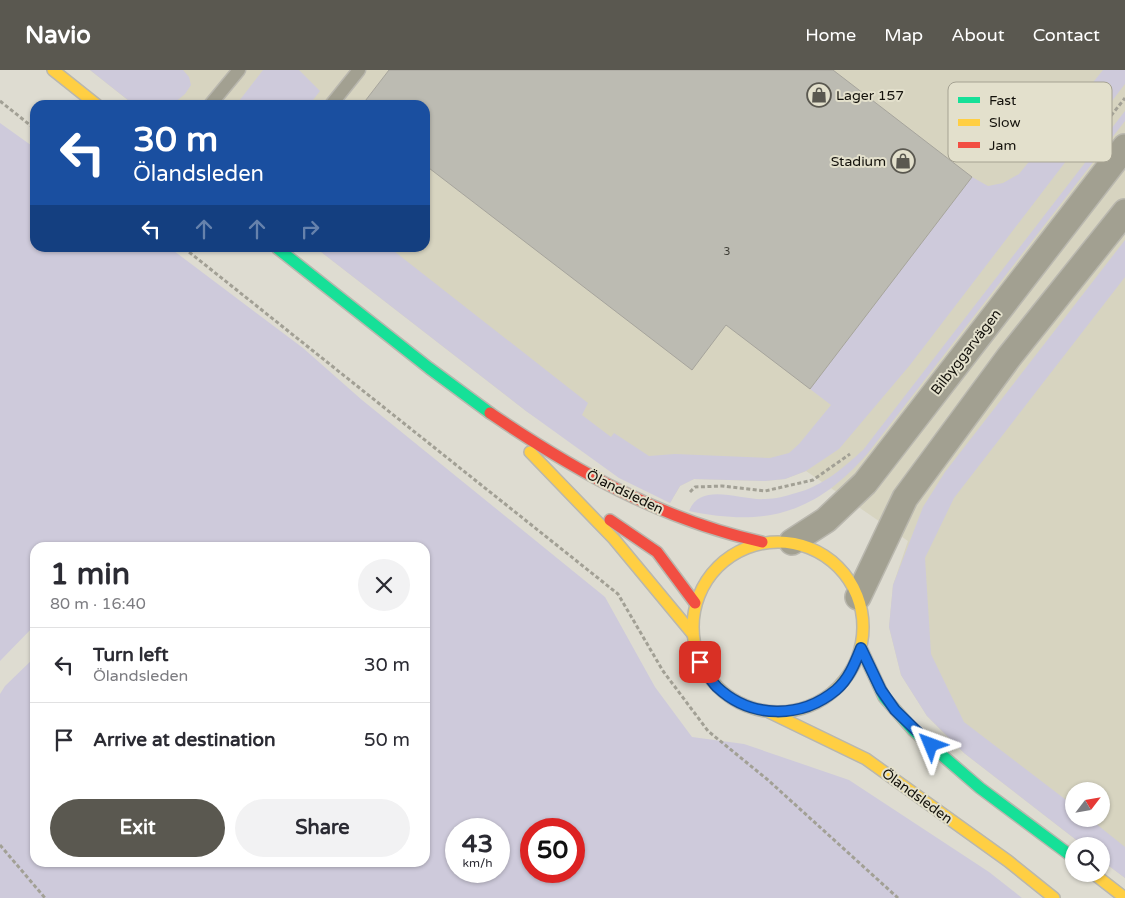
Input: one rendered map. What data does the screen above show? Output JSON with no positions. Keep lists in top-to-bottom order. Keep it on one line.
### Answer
{"streets":{"main road":["Ölandsleden"],"street":["Bilbyggarvägen"]},"crossings":[["Bilbyggarvägen","Ölandsleden"]],"places":{"shop":["Lager 157","Stadium"]},"house_numbers":["3"],"legend":["Fast","Slow","Jam"],"north":"top right","page":{"header":"Navio","nav":["Home","Map","About","Contact"],"turn":["30 m","Ölandsleden"],"heading":["1 min","80 m · 16:40"],"list":[{"name":"Turn left","note":"Ölandsleden","value":"30 m"},{"name":"Arrive at destination","value":"50 m"}],"buttons":["Exit","Share"],"speed":"43 km/h","limit":"50"}}
